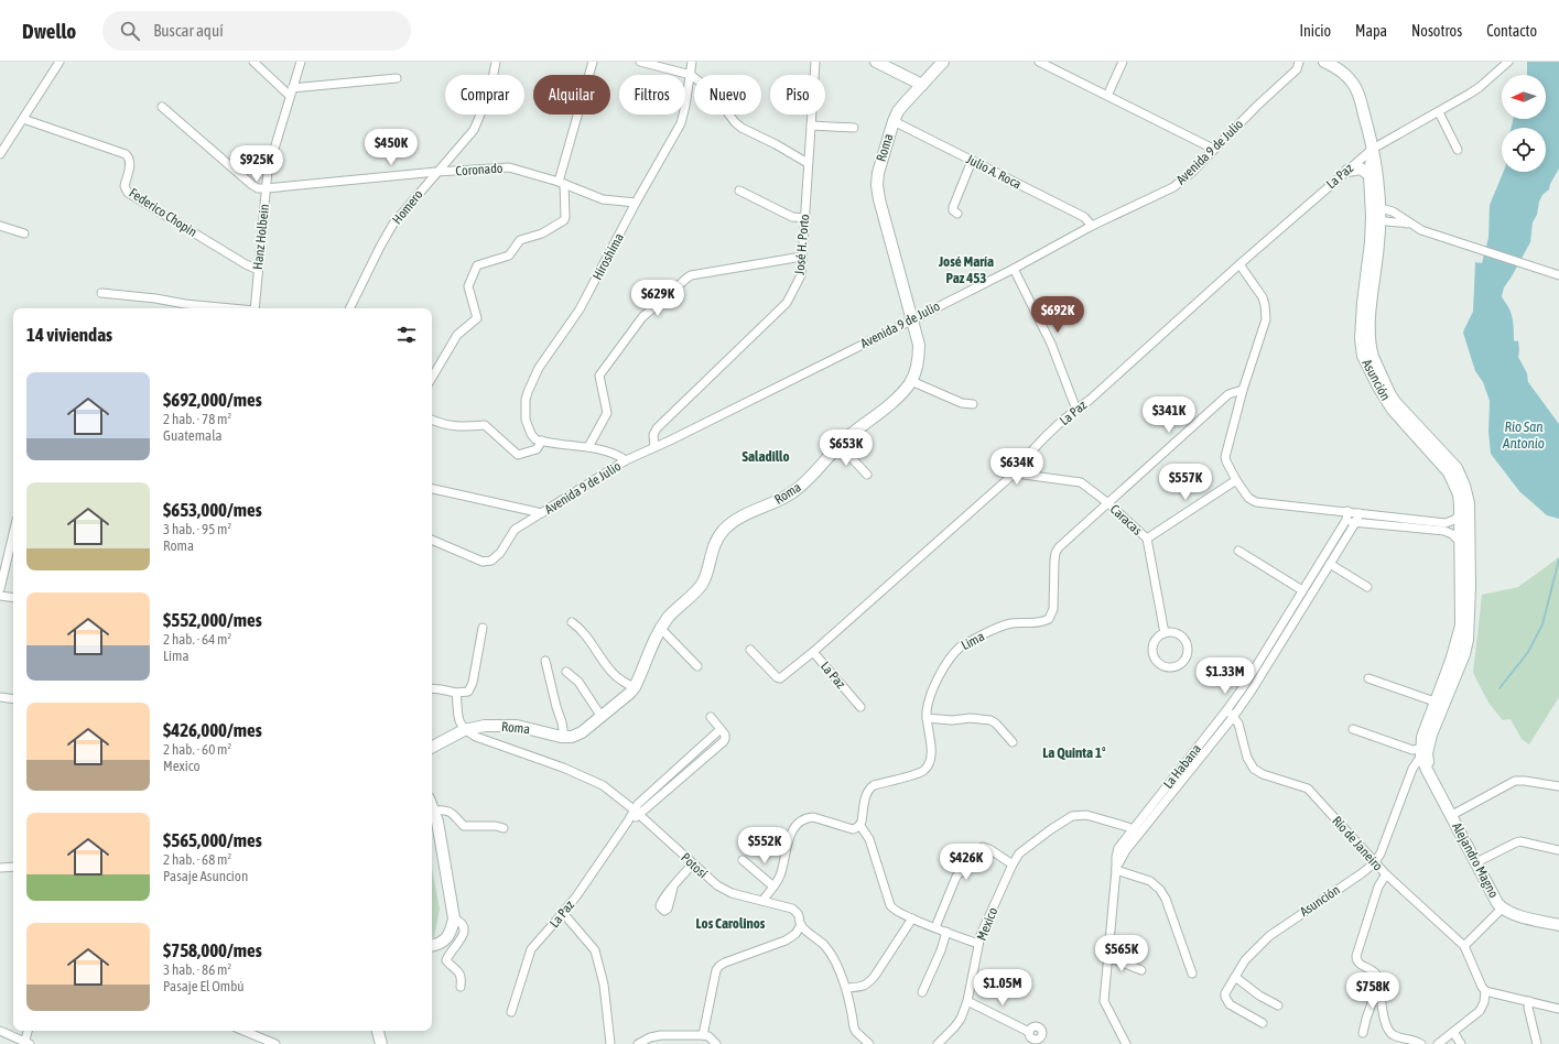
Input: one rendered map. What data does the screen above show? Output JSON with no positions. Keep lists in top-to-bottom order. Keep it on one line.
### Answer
{"streets":{"main road":["Roma","Asunción","Alejandro Magno"],"street":["Avenida 9 de Julio","Coronado","Julio A. Roca","La Paz","Homero","Federico Chopin","Hanz Holbein","José H. Porto","Hiroshima","Caracas","Lima","La Habana","Río de Janeiro","Potosí","Mexico"]},"crossings":[["Roma","Avenida 9 de Julio"],["Roma","Julio A. Roca"],["Roma","Potosí"],["Avenida 9 de Julio","Julio A. Roca"],["Avenida 9 de Julio","José H. Porto"],["Coronado","Homero"],["Coronado","Hanz Holbein"],["Coronado","Hiroshima"],["La Paz","Asunción"],["La Paz","Caracas"],["La Paz","Potosí"],["Federico Chopin","Hanz Holbein"],["Asunción","Río de Janeiro"],["Asunción","Alejandro Magno"],["Caracas","Lima"],["La Habana","Río de Janeiro"],["La Habana","Mexico"]],"districts":["José María Paz 453","Saladillo","La Quinta 1°","Los Carolinos"],"water":["Río San Antonio"],"north":"left","page":{"header":"Dwello","search":"Buscar aquí","nav":["Inicio","Mapa","Nosotros","Contacto"],"chip":["Comprar","Alquilar","Filtros","Nuevo","Piso"],"price":["$450K","$925K","$629K","$692K","$341K","$653K","$634K","$557K","$1.33M","$552K","$426K","$565K","$1.05M","$758K"],"heading":"14 viviendas","list":[{"name":"$692,000/mes","note":"2 hab. · 78 m² · Guatemala"},{"name":"$653,000/mes","note":"3 hab. · 95 m² · Roma"},{"name":"$552,000/mes","note":"2 hab. · 64 m² · Lima"},{"name":"$426,000/mes","note":"2 hab. · 60 m² · Mexico"},{"name":"$565,000/mes","note":"2 hab. · 68 m² · Pasaje Asuncion"},{"name":"$758,000/mes","note":"3 hab. · 86 m² · Pasaje El Ombú"}]}}
